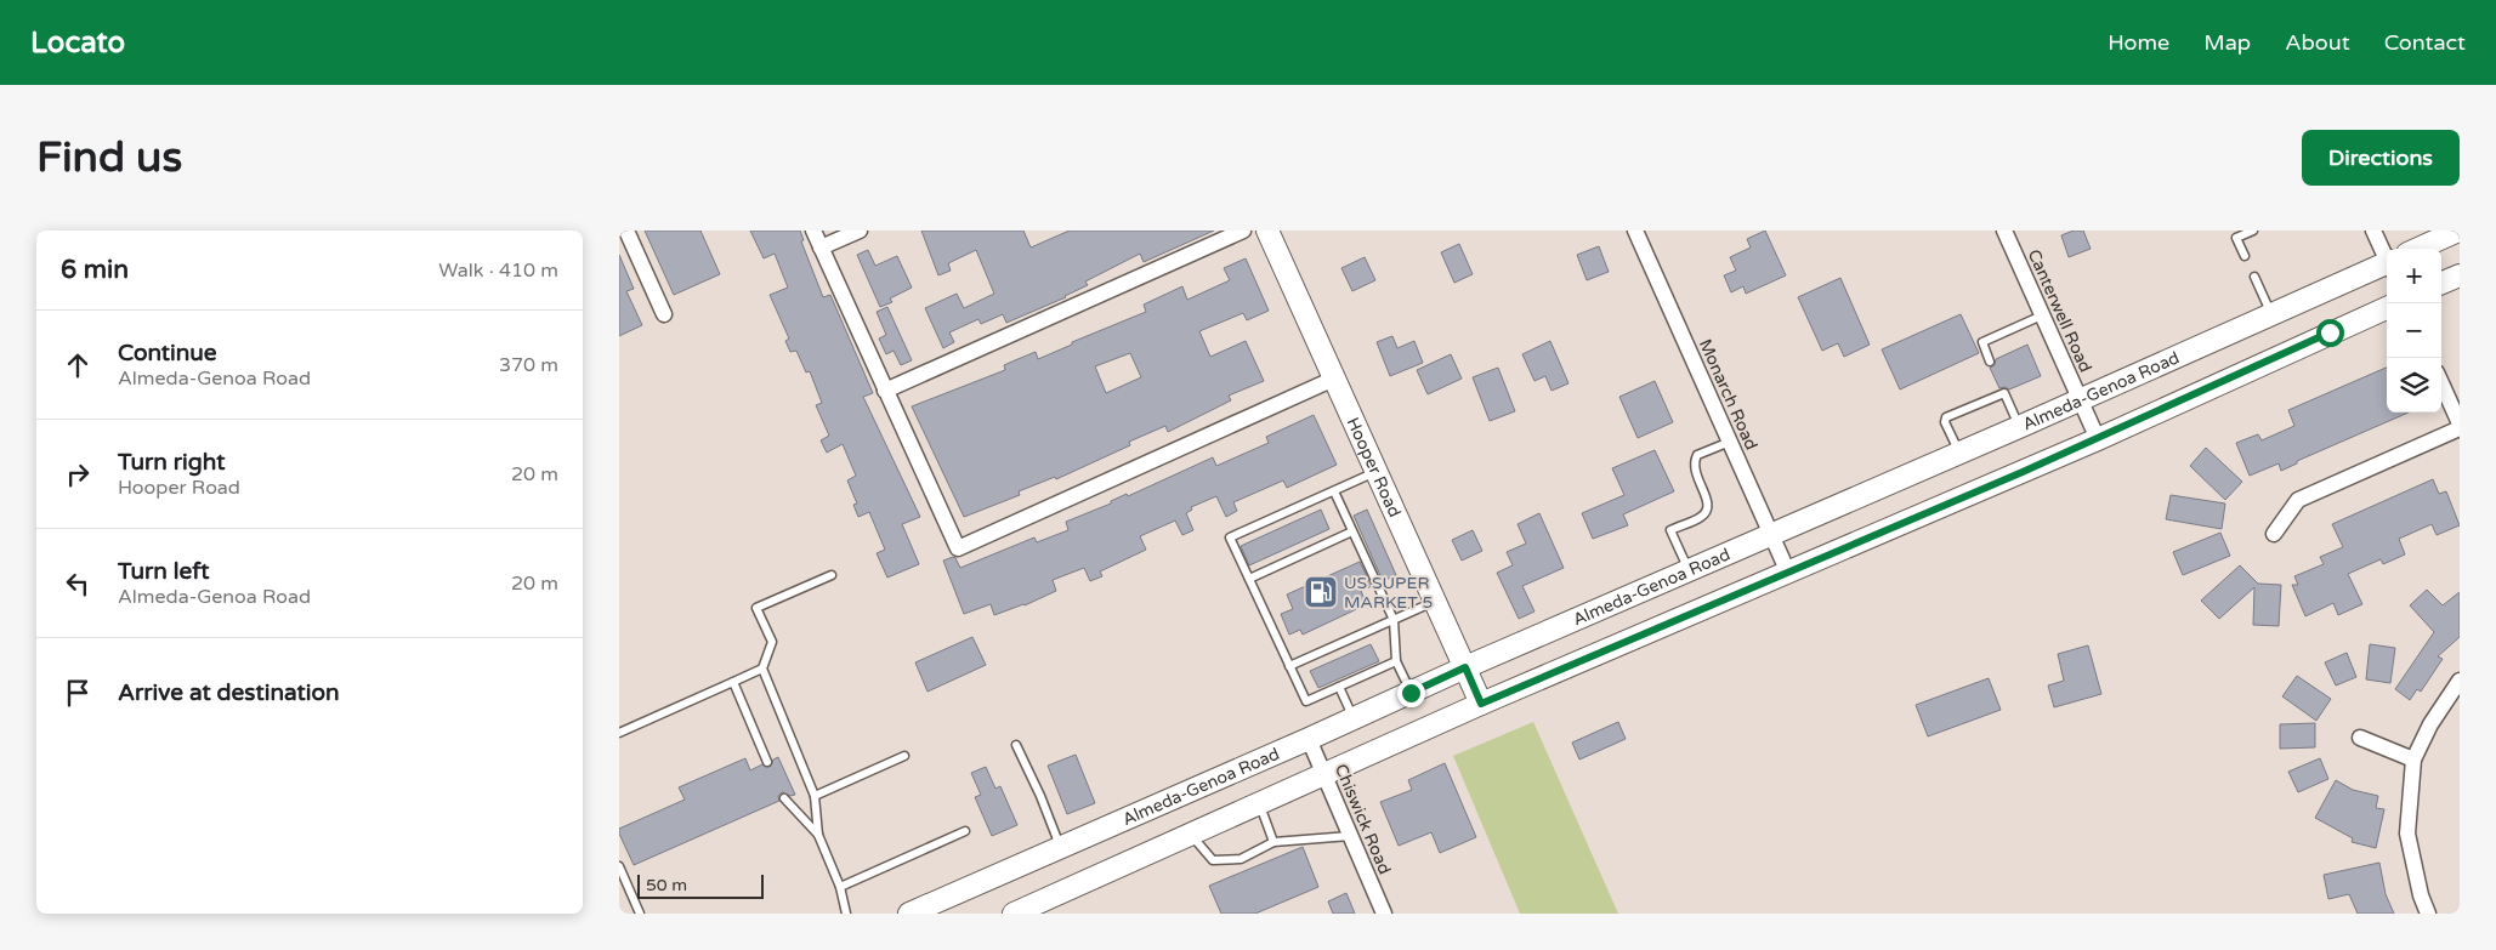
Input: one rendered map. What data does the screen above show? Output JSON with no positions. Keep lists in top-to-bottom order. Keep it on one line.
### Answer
{"streets":{"main road":["Almeda-Genoa Road","Hooper Road"],"street":["Canterwell Road","Monarch Road","Chiswick Road"]},"crossings":[["Canterwell Road","Almeda-Genoa Road"],["Almeda-Genoa Road","Monarch Road"],["Almeda-Genoa Road","Hooper Road"],["Almeda-Genoa Road","Chiswick Road"]],"places":{"fuel station":["US SUPER MARKET 5"]},"scale_bar":"50 m","page":{"header":"Locato","nav":["Home","Map","About","Contact"],"buttons":"Directions","title":"Find us","heading":["6 min","Walk · 410 m"],"map_buttons":["+","−"],"list":[["Continue","Almeda-Genoa Road","370 m"],["Turn right","Hooper Road","20 m"],["Turn left","Almeda-Genoa Road","20 m"],"Arrive at destination"],"scale":"50 m"}}
